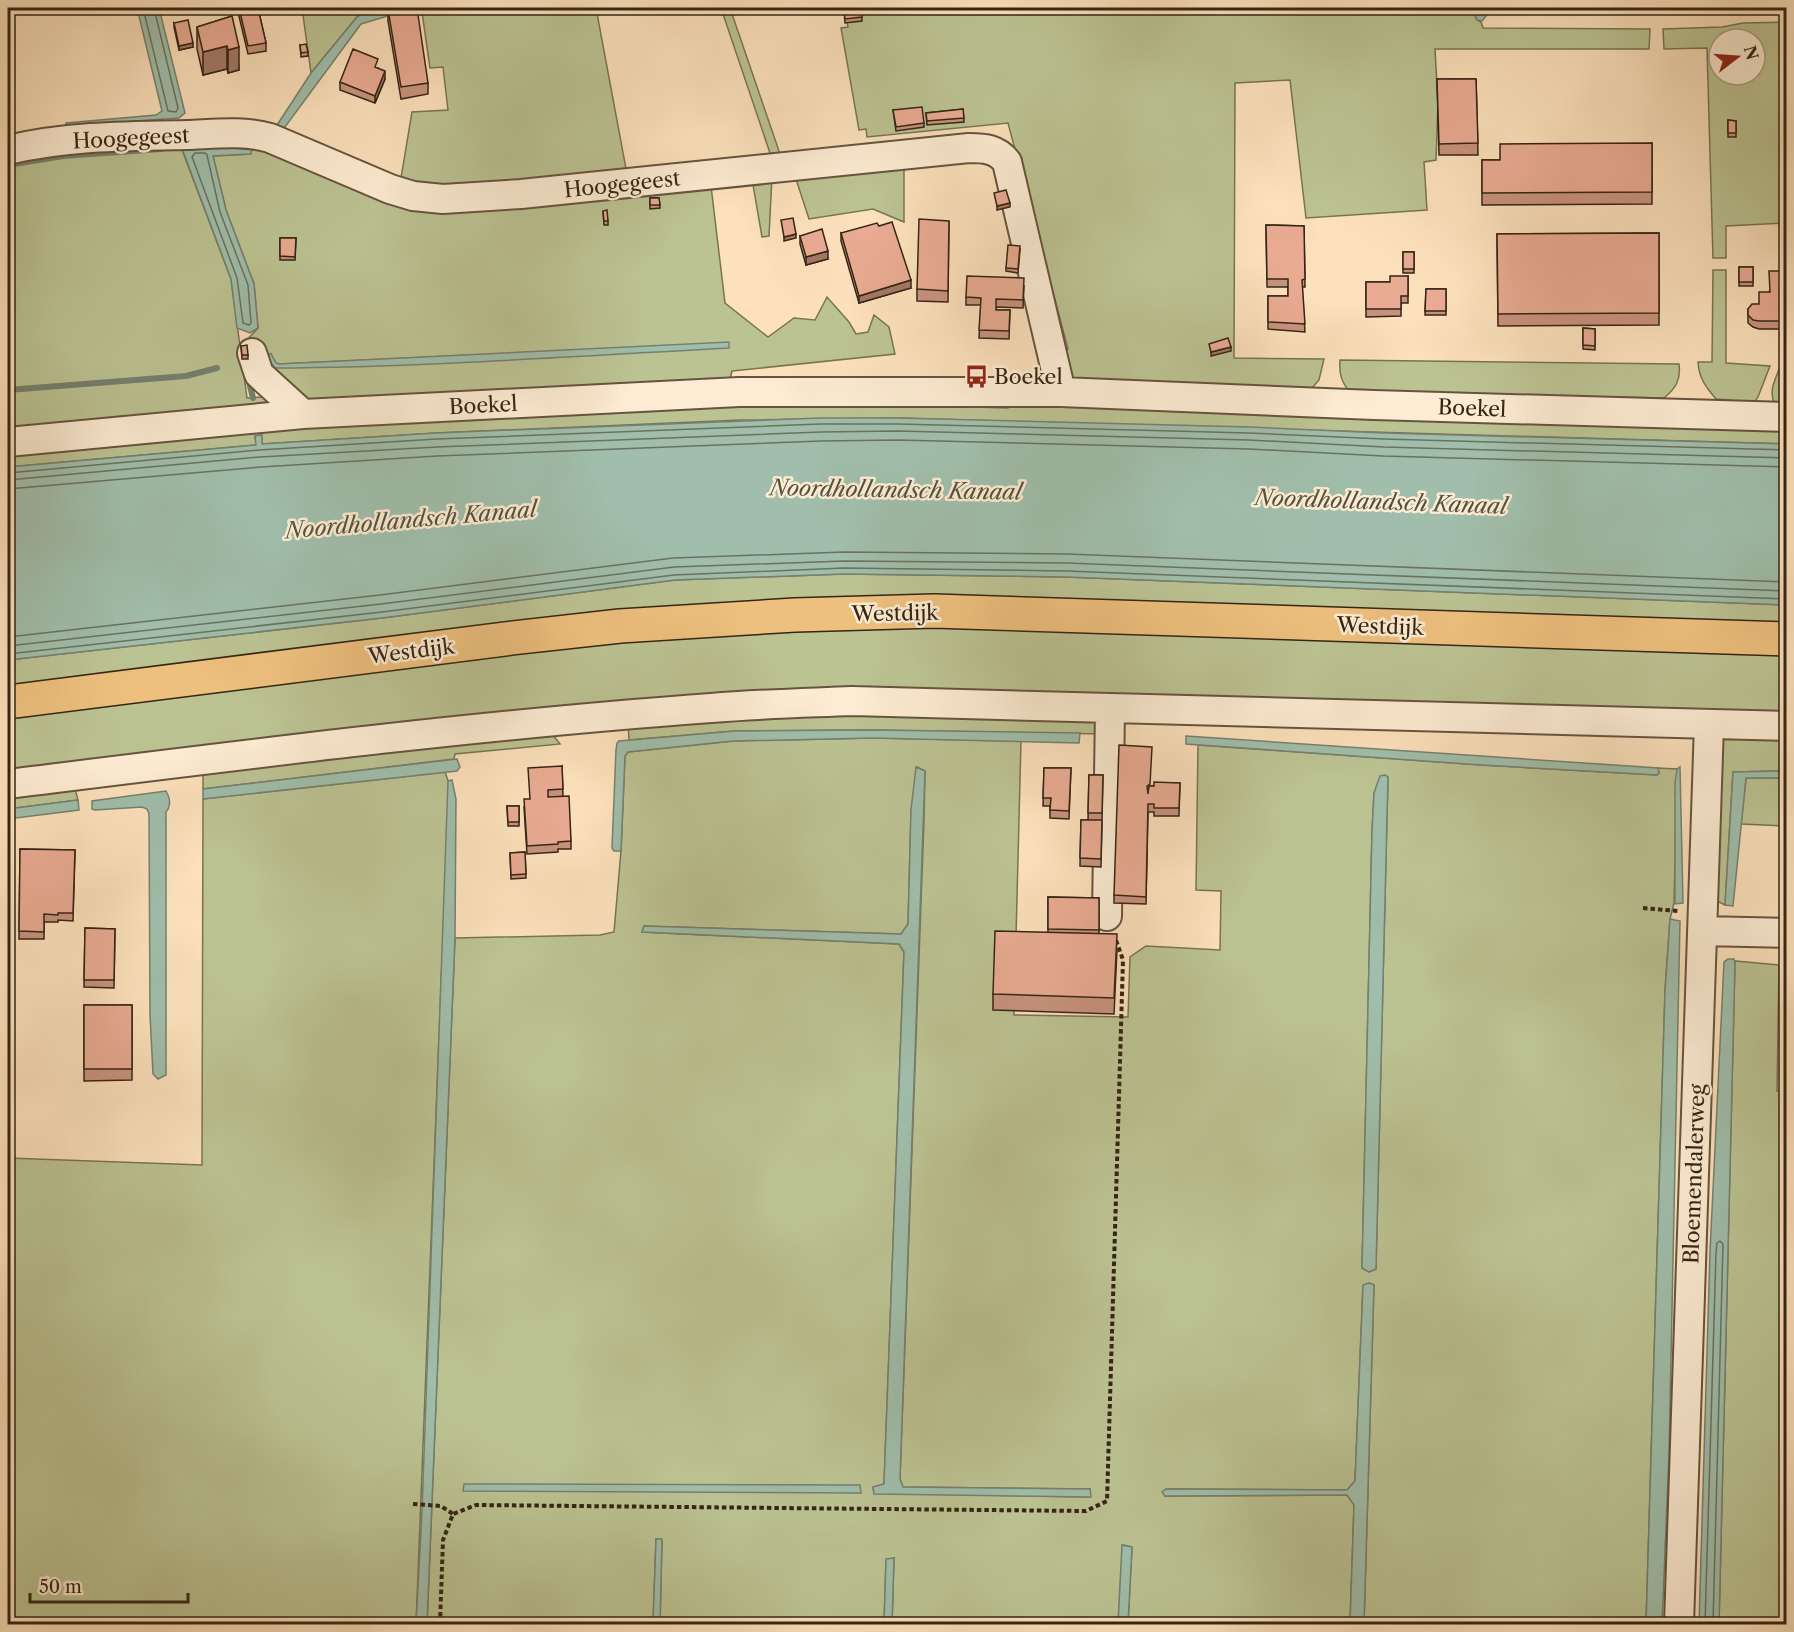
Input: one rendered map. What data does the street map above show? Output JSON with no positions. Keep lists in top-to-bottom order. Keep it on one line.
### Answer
{"streets":{"main road":["Westdijk"],"street":["Hoogegeest","Boekel","Bloemendalerweg"]},"crossings":[["Hoogegeest","Boekel"]],"water":["Noordhollandsch Kanaal"],"places":{"bus stop":["Boekel"]},"scale_bar":"50 m","north":"right"}
